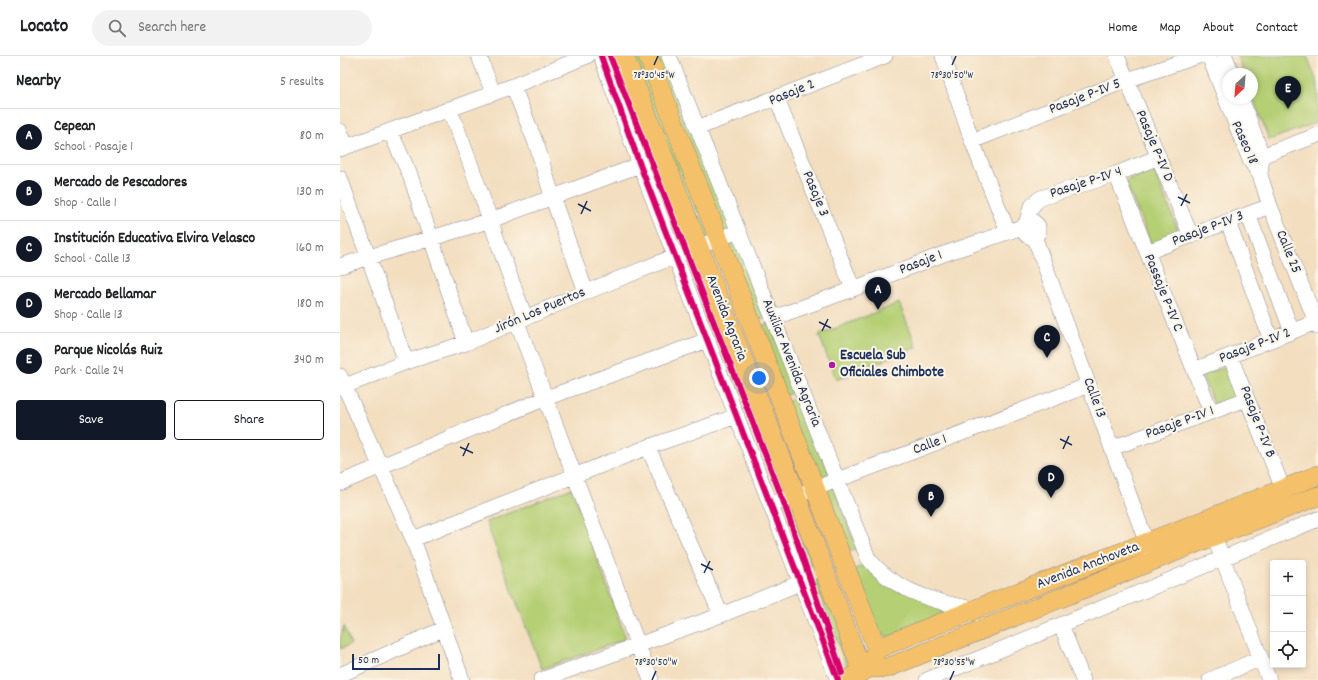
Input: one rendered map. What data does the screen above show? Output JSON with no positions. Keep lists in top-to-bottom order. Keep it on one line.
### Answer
{"streets":{"main road":["Avenida Agraria","Avenida Anchoveta"],"street":["Pasaje 2","Pasaje P-IV 5","Paseo 18","Pasaje P-IV D","Pasaje P-IV 4","Pasaje 3","Pasaje P-IV 3","Calle 25","Pasaje 1","Passaje P-IV C","Jirón Los Puertos","Pasaje P-IV 2","Auxiliar Avenida Agraria","Calle 13","Pasaje P-IV B","Pasaje P-IV 1","Calle 1"]},"crossings":[["Pasaje 2","Pasaje 3"],["Pasaje 2","Auxiliar Avenida Agraria"],["Pasaje P-IV 5","Pasaje P-IV D"],["Paseo 18","Calle 25"],["Pasaje P-IV D","Pasaje P-IV 4"],["Pasaje P-IV D","Pasaje P-IV 3"],["Pasaje P-IV 4","Pasaje 1"],["Pasaje P-IV 4","Passaje P-IV C"],["Pasaje P-IV 4","Calle 13"],["Pasaje 3","Pasaje 1"],["Pasaje P-IV 3","Calle 25"],["Pasaje P-IV 3","Passaje P-IV C"],["Calle 25","Pasaje P-IV 2"],["Pasaje 1","Auxiliar Avenida Agraria"],["Pasaje 1","Calle 13"],["Passaje P-IV C","Pasaje P-IV 2"],["Passaje P-IV C","Pasaje P-IV 1"],["Jirón Los Puertos","Avenida Agraria"],["Jirón Los Puertos","Auxiliar Avenida Agraria"],["Avenida Agraria","Calle 1"],["Avenida Agraria","Avenida Anchoveta"],["Pasaje P-IV 2","Pasaje P-IV B"],["Auxiliar Avenida Agraria","Calle 1"],["Auxiliar Avenida Agraria","Avenida Anchoveta"],["Calle 13","Pasaje P-IV 1"],["Calle 13","Calle 1"],["Calle 13","Avenida Anchoveta"],["Pasaje P-IV B","Pasaje P-IV 1"],["Pasaje P-IV B","Avenida Anchoveta"]],"places":["Escuela Sub Oficiales Chimbote"],"scale_bar":"50 m","north":"bottom left","page":{"header":"Locato","search":"Search here","nav":["Home","Map","About","Contact"],"heading":["Nearby","5 results"],"pins":["E","A","C","D","B"],"list":[{"mark":"A","name":"Cepean","note":"School · Pasaje 1","value":"80 m"},{"mark":"B","name":"Mercado de Pescadores","note":"Shop · Calle 1","value":"130 m"},{"mark":"C","name":"Institución Educativa Elvira Velasco","note":"School · Calle 13","value":"160 m"},{"mark":"D","name":"Mercado Bellamar","note":"Shop · Calle 13","value":"180 m"},{"mark":"E","name":"Parque Nicolás Ruiz","note":"Park · Calle 24","value":"340 m"}],"buttons":["Save","Share"],"map_buttons":["+","−"],"scale":"50 m"},"coordinates":["78°30'45\"W","78°30'50\"W","78°30'55\"W"]}
